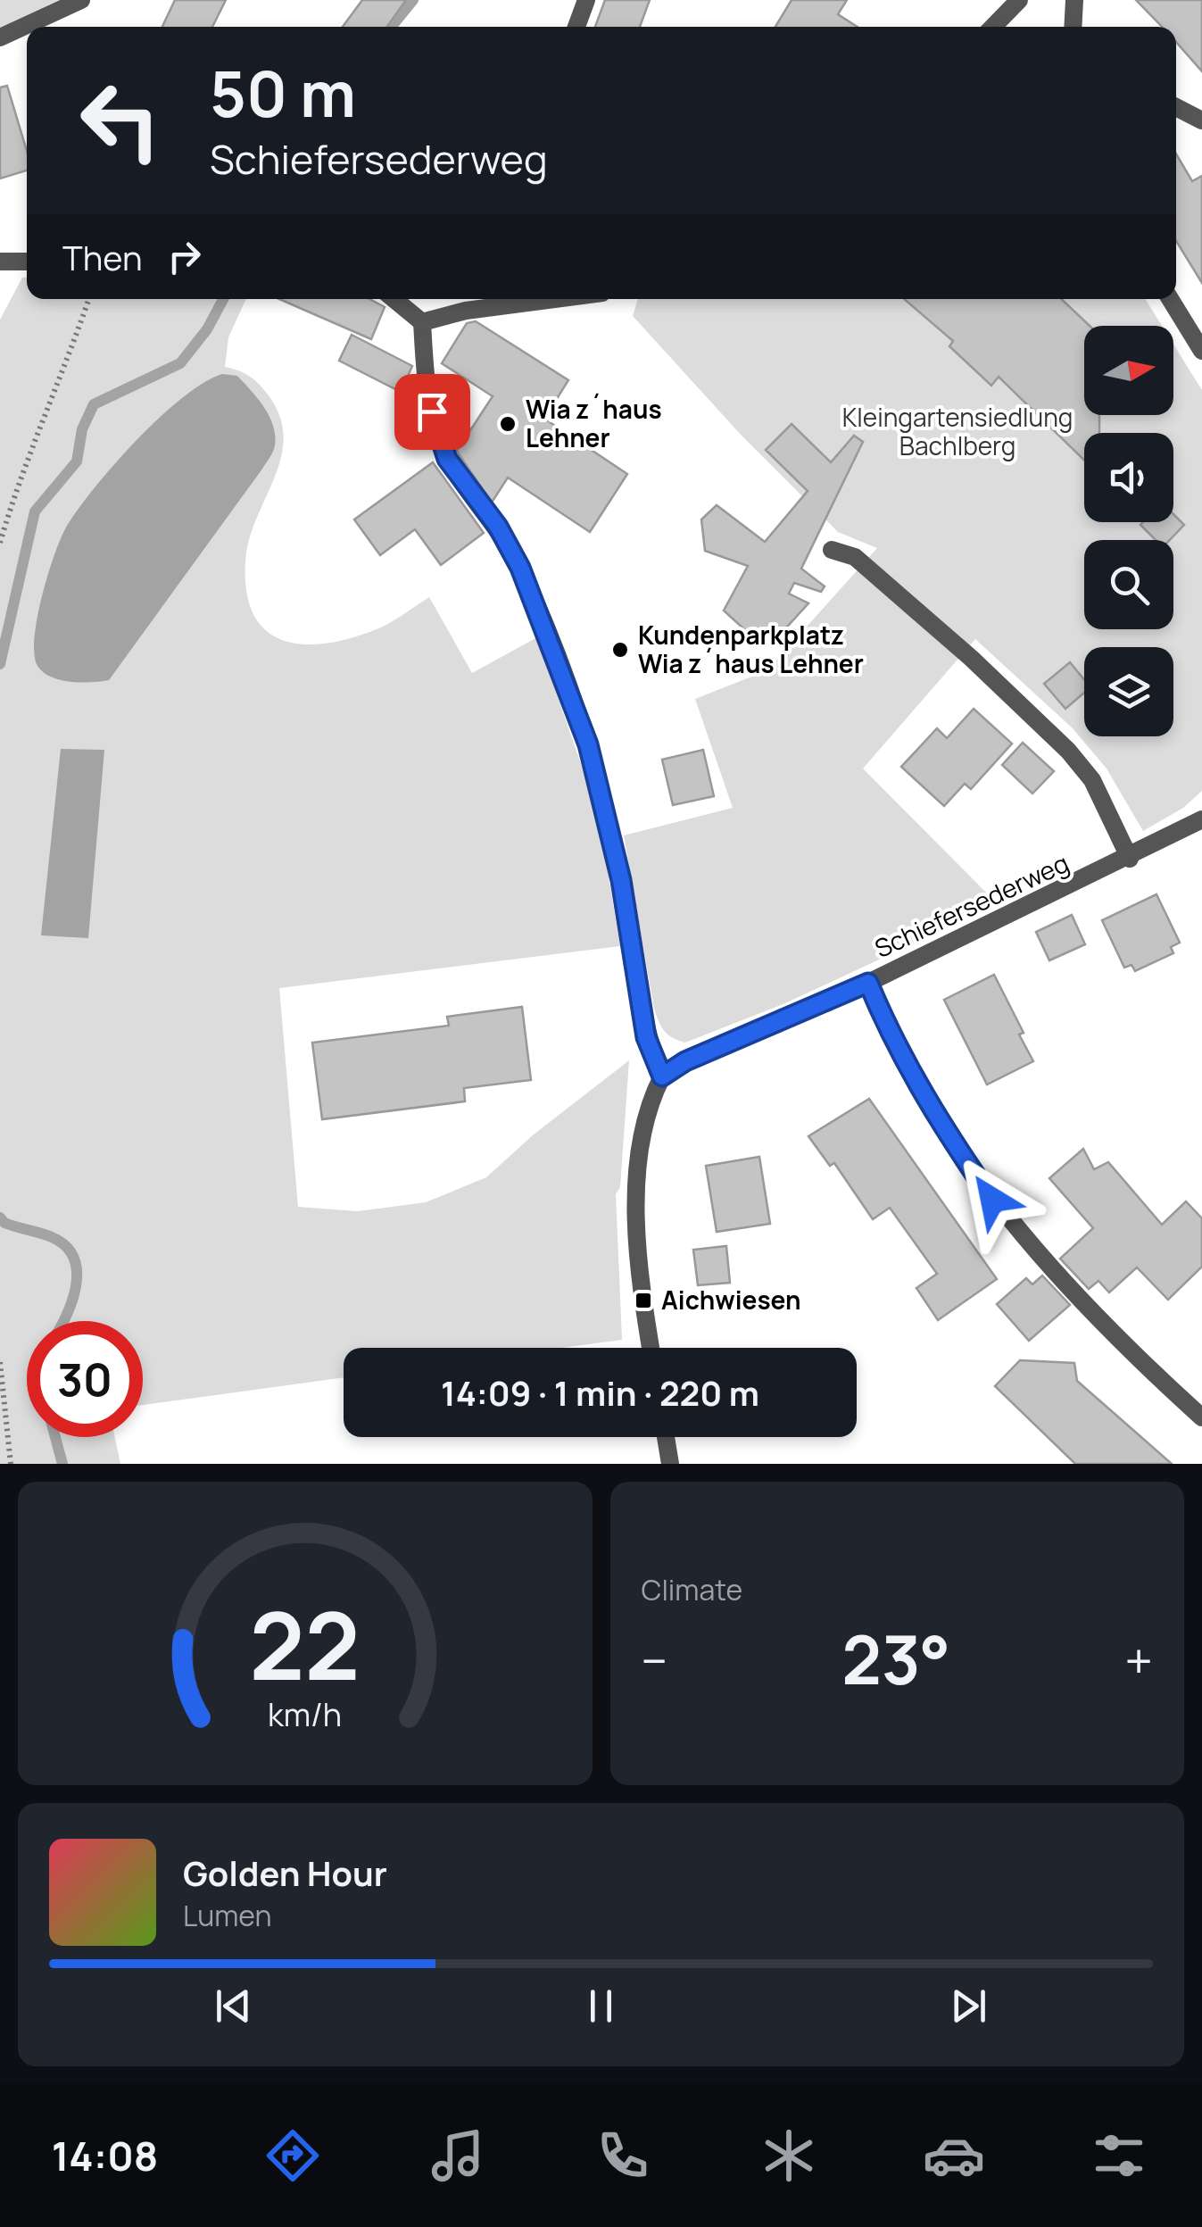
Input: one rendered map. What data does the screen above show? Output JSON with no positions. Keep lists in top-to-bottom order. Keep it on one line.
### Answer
{"streets":{"street":["Schiefersederweg"]},"parks":["Kleingartensiedlung Bachlberg"],"places":{"other":["Wia z´haus Lehner","Kundenparkplatz Wia z´haus Lehner"],"transit":["Aichwiesen"]},"north":"right","page":{"turn":["50 m","Schiefersederweg"],"then":"Then","limit":"30","trip":"14:09 · 1 min · 220 m","tile":"Climate","heat":["−","23°","+"],"song":["Golden Hour","Lumen"],"tabs":"14:08","gauge":["22","km/h"]}}
